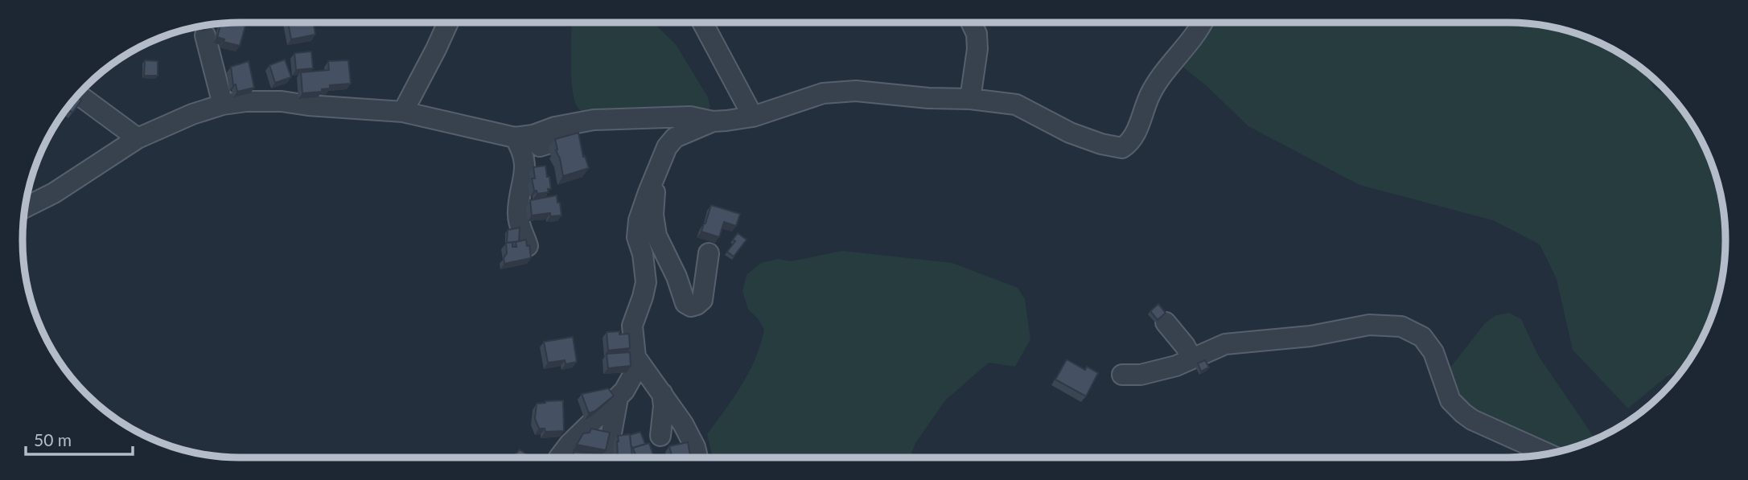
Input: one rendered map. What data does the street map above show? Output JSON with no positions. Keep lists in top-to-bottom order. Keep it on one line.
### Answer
{"scale_bar":"50 m"}
